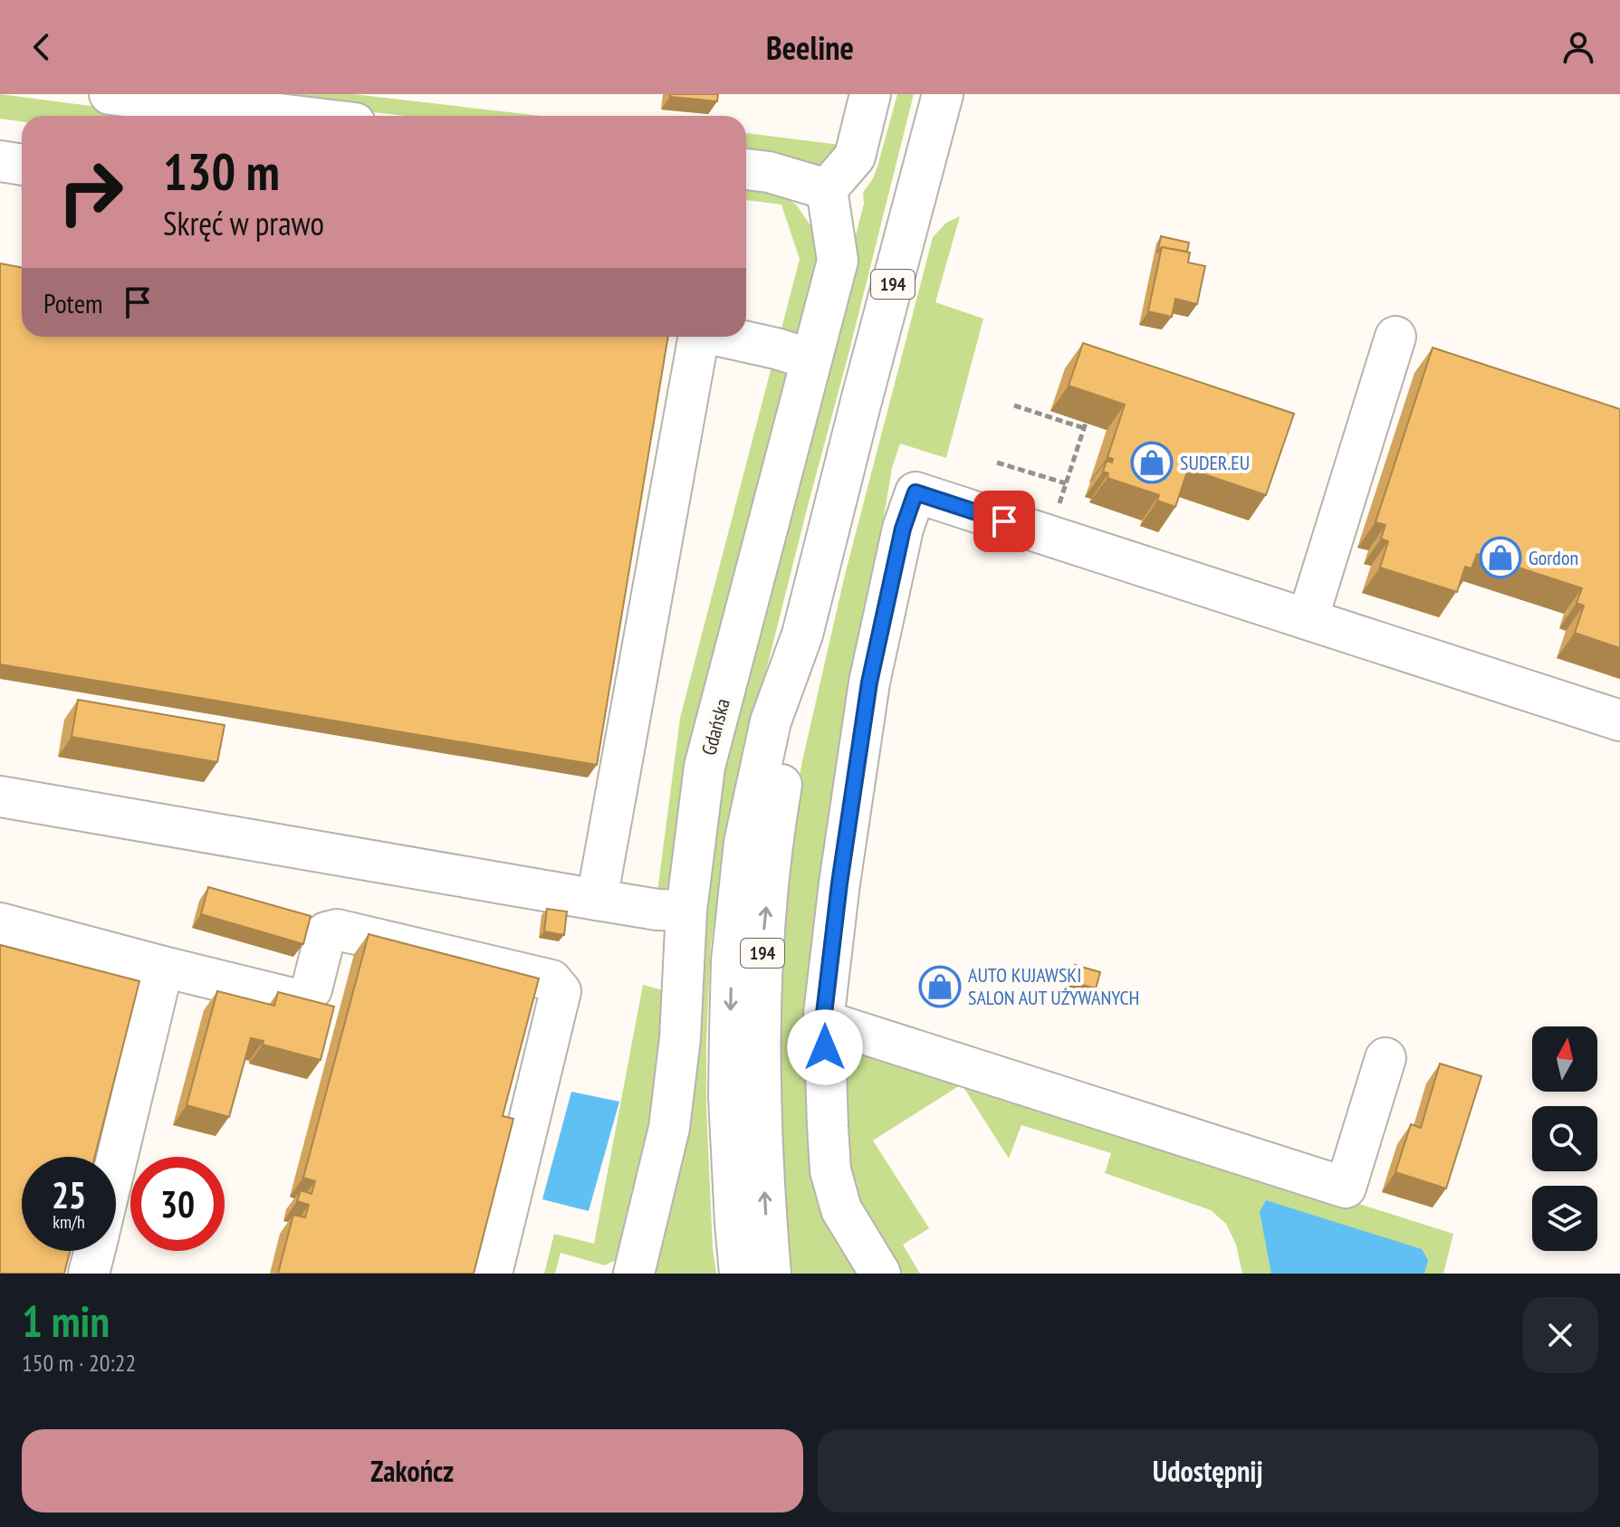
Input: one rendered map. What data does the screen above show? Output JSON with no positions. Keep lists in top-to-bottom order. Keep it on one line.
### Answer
{"streets":{"street":["194","Gdańska"]},"places":{"shop":["SUDER.EU","Gordon","AUTO KUJAWSKI SALON AUT UŻYWANYCH"]},"north":"top","page":{"header":"Beeline","turn":["130 m","Skręć w prawo"],"then":"Potem","speed":"25 km/h","limit":"30","heading":["1 min","150 m · 20:22"],"buttons":["Zakończ","Udostępnij"]}}
